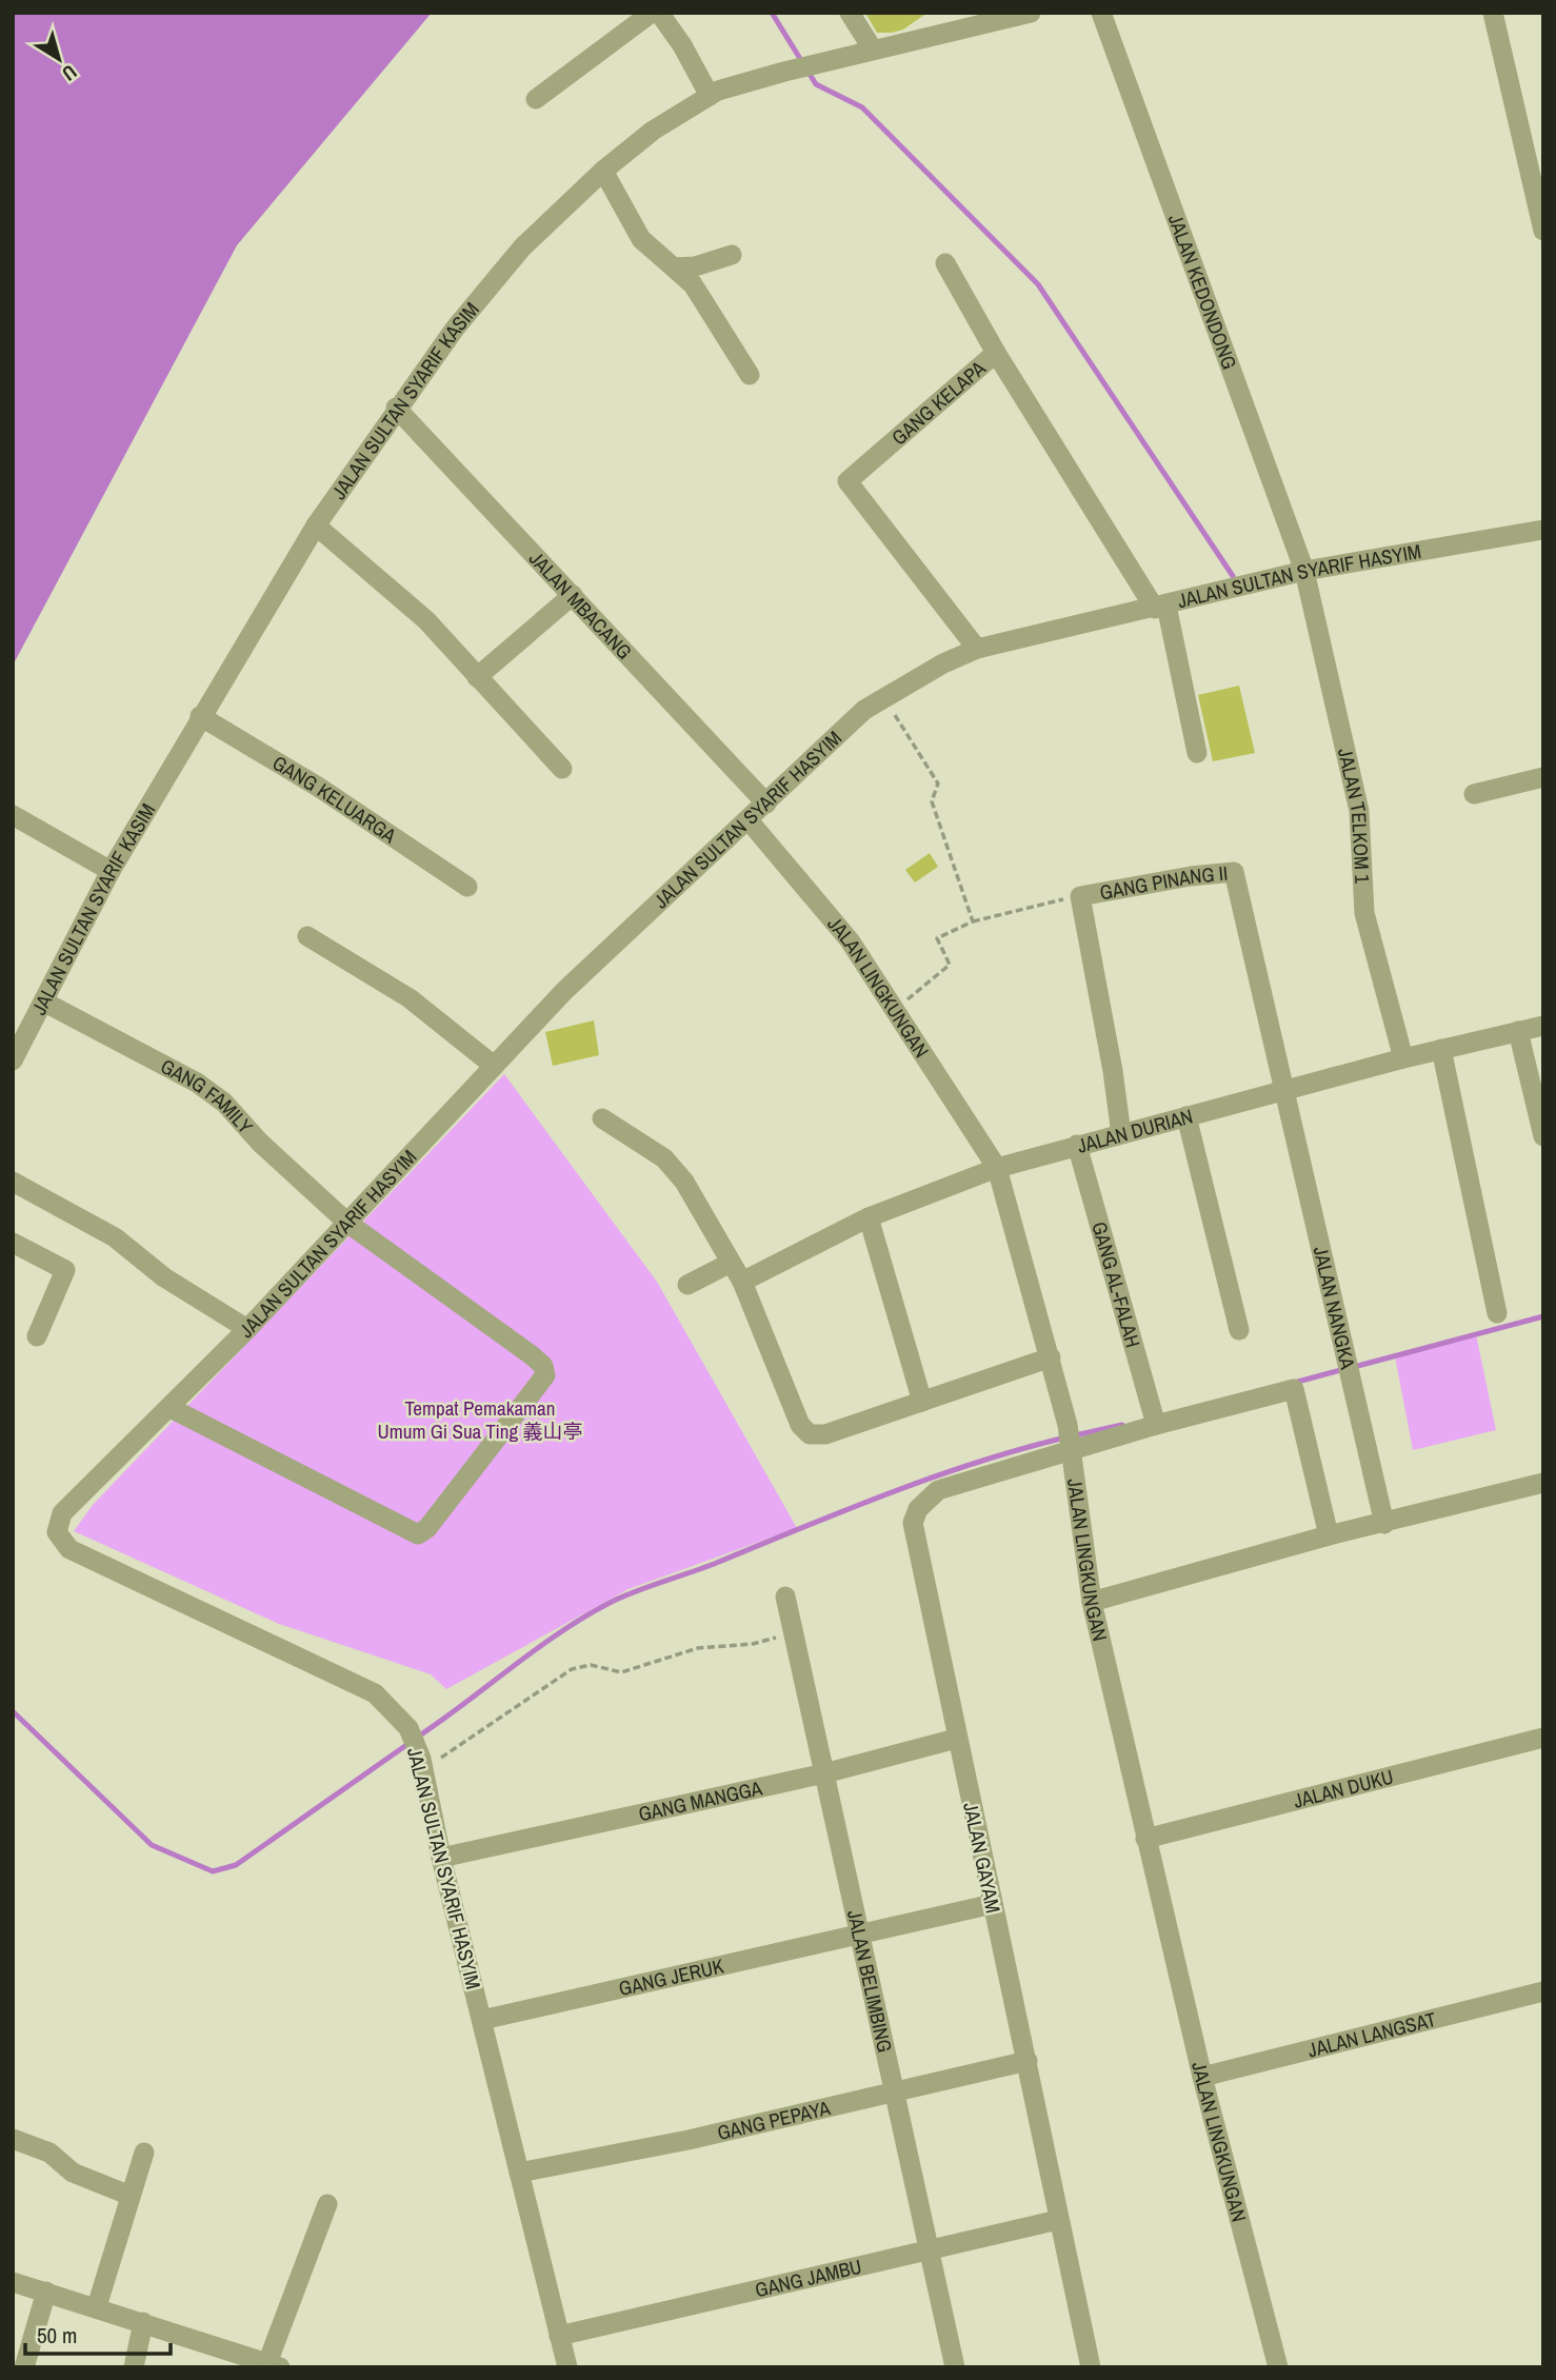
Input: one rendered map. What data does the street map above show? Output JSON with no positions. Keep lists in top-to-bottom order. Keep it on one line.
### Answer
{"streets":{"street":["JALAN KEDONDONG","JALAN SULTAN SYARIF KASIM","GANG KELAPA","JALAN SULTAN SYARIF HASYIM","JALAN MBACANG","GANG KELUARGA","JALAN TELKOM 1","GANG PINANG II","JALAN LINGKUNGAN","GANG FAMILY","JALAN DURIAN","GANG AL-FALAH","JALAN NANGKA","JALAN DUKU","GANG MANGGA","JALAN GAYAM","GANG JERUK","JALAN BELIMBING","JALAN LANGSAT","GANG PEPAYA","GANG JAMBU"]},"crossings":[["JALAN KEDONDONG","JALAN SULTAN SYARIF HASYIM"],["JALAN KEDONDONG","JALAN TELKOM 1"],["JALAN SULTAN SYARIF KASIM","JALAN MBACANG"],["JALAN SULTAN SYARIF KASIM","GANG KELUARGA"],["JALAN SULTAN SYARIF KASIM","GANG FAMILY"],["GANG KELAPA","JALAN SULTAN SYARIF HASYIM"],["JALAN SULTAN SYARIF HASYIM","JALAN MBACANG"],["JALAN SULTAN SYARIF HASYIM","JALAN TELKOM 1"],["JALAN SULTAN SYARIF HASYIM","JALAN LINGKUNGAN"],["JALAN SULTAN SYARIF HASYIM","GANG FAMILY"],["JALAN SULTAN SYARIF HASYIM","GANG MANGGA"],["JALAN SULTAN SYARIF HASYIM","GANG JERUK"],["JALAN SULTAN SYARIF HASYIM","GANG PEPAYA"],["JALAN SULTAN SYARIF HASYIM","GANG JAMBU"],["JALAN TELKOM 1","JALAN DURIAN"],["GANG PINANG II","JALAN DURIAN"],["GANG PINANG II","JALAN NANGKA"],["JALAN LINGKUNGAN","JALAN DURIAN"],["JALAN LINGKUNGAN","JALAN DUKU"],["JALAN LINGKUNGAN","JALAN GAYAM"],["JALAN LINGKUNGAN","JALAN LANGSAT"],["JALAN DURIAN","GANG AL-FALAH"],["JALAN DURIAN","JALAN NANGKA"],["GANG AL-FALAH","JALAN GAYAM"],["GANG MANGGA","JALAN GAYAM"],["GANG MANGGA","JALAN BELIMBING"],["JALAN GAYAM","GANG JERUK"],["JALAN GAYAM","GANG PEPAYA"],["JALAN GAYAM","GANG JAMBU"],["GANG JERUK","JALAN BELIMBING"],["JALAN BELIMBING","GANG PEPAYA"],["JALAN BELIMBING","GANG JAMBU"]],"parks":["Tempat Pemakaman Umum Gi Sua Ting 義山亭"],"scale_bar":"50 m","north":"bottom right"}
